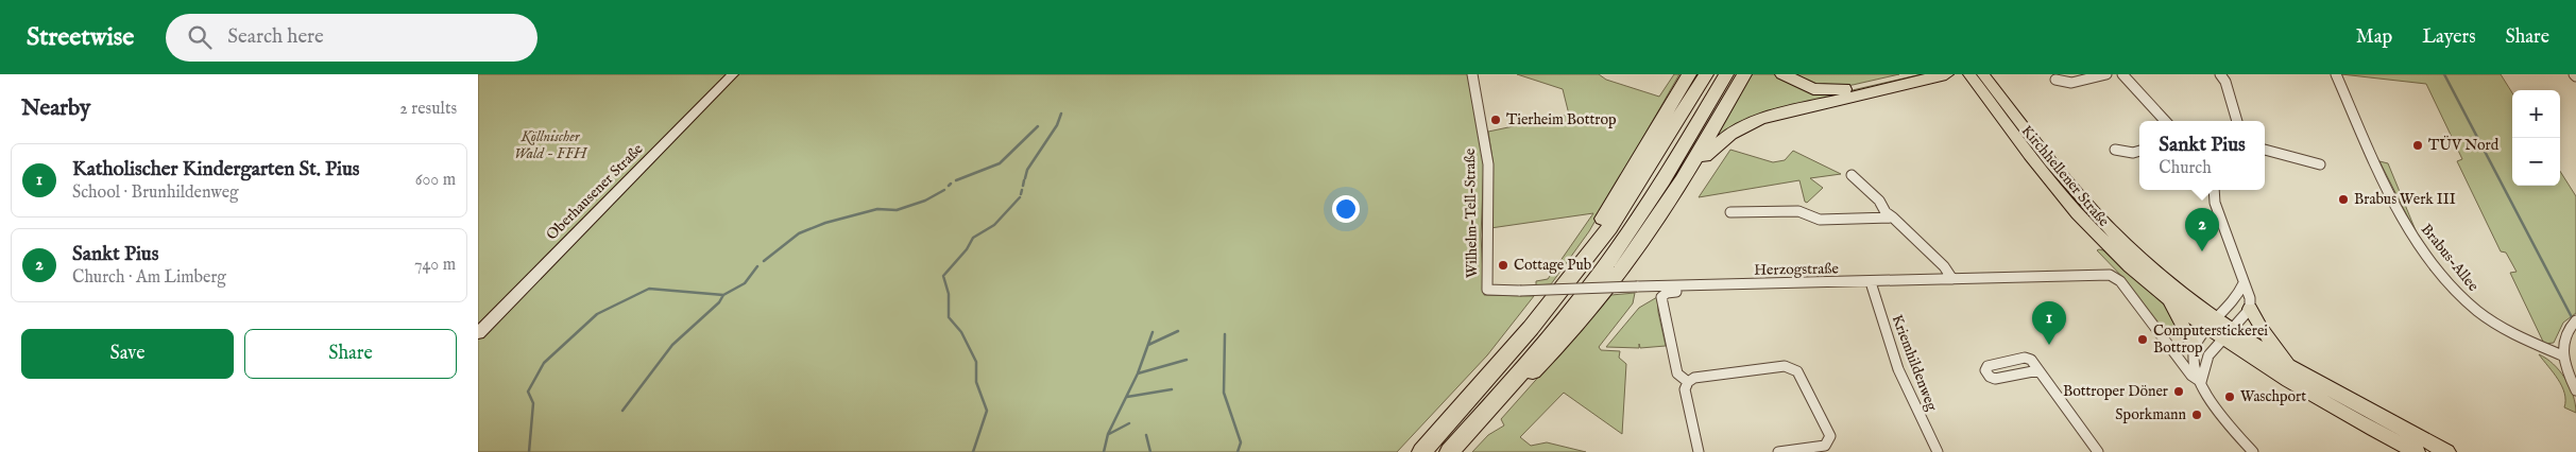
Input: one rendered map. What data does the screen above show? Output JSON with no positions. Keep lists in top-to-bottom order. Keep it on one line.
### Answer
{"streets":{"main road":["Kirchhellener Straße","Oberhausener Straße"],"street":["Wilhelm-Tell-Straße","Brabus-Allee","Herzogstraße","Kriemhildenweg"]},"crossings":[["Wilhelm-Tell-Straße","Herzogstraße"],["Herzogstraße","Kriemhildenweg"]],"parks":["Köllnischer Wald - FFH"],"places":["Tierheim Bottrop","TÜV Nord","Brabus Werk III","Cottage Pub","Computerstickerei Bottrop","Bottroper Döner","Waschport","Sporkmann"],"page":{"header":"Streetwise","search":"Search here","nav":["Map","Layers","Share"],"heading":["Nearby","2 results"],"map_buttons":["+","−"],"popup":["Sankt Pius","Church"],"list":[{"mark":"1","name":"Katholischer Kindergarten St. Pius","note":"School · Brunhildenweg","value":"600 m"},{"mark":"2","name":"Sankt Pius","note":"Church · Am Limberg","value":"740 m"}],"pins":["2","1"],"buttons":["Save","Share"]}}
